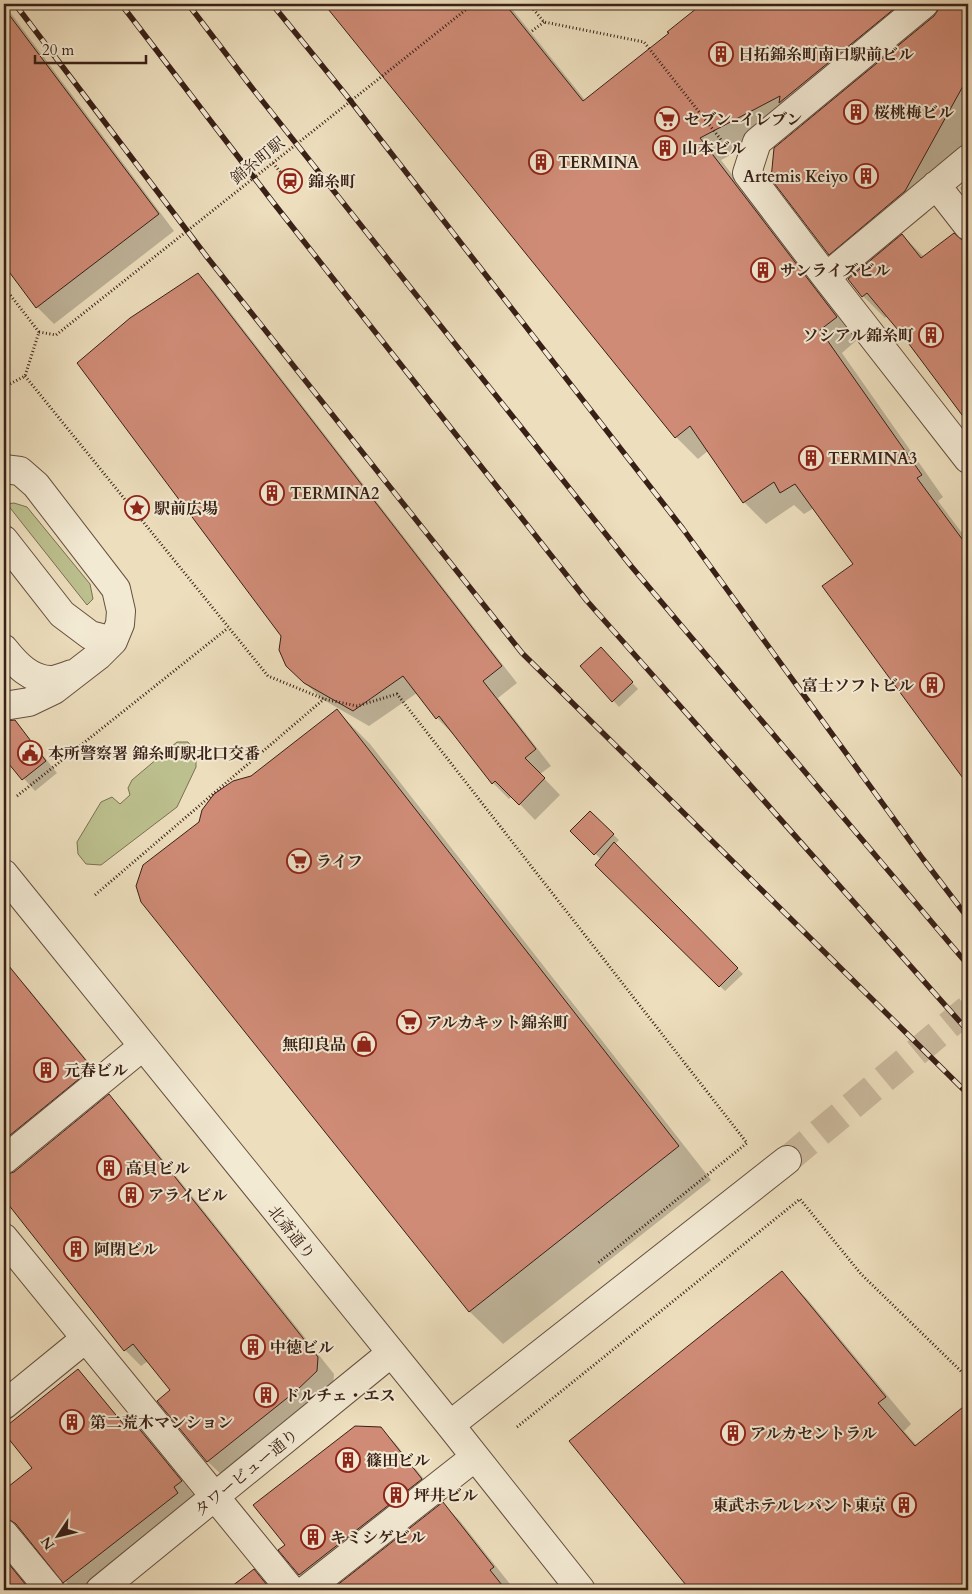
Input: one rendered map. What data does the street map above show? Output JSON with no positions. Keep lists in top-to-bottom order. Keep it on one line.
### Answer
{"streets":{"street":["北斎通り","タワービュー通り"],"path":["錦糸町駅"]},"crossings":[["北斎通り","タワービュー通り"]],"places":{"building":["日拓錦糸町南口駅前ビル","桜桃梅ビル","山本ビル","TERMINA","Artemis Keiyo","サンライズビル","ソシアル錦糸町","TERMINA3","TERMINA2","富士ソフトビル","元春ビル","高貝ビル","アライビル","阿閉ビル","中徳ビル","ドルチェ・エス","第二荒木マンション","アルカセントラル","篠田ビル","坪井ビル","東武ホテルレバント東京","キミシゲビル"],"supermarket":["セブン-イレブン","ライフ","アルカキット錦糸町"],"station":["錦糸町"],"place":["駅前広場"],"public building":["本所警察署 錦糸町駅北口交番"],"shop":["無印良品"]},"scale_bar":"20 m","north":"bottom left"}
